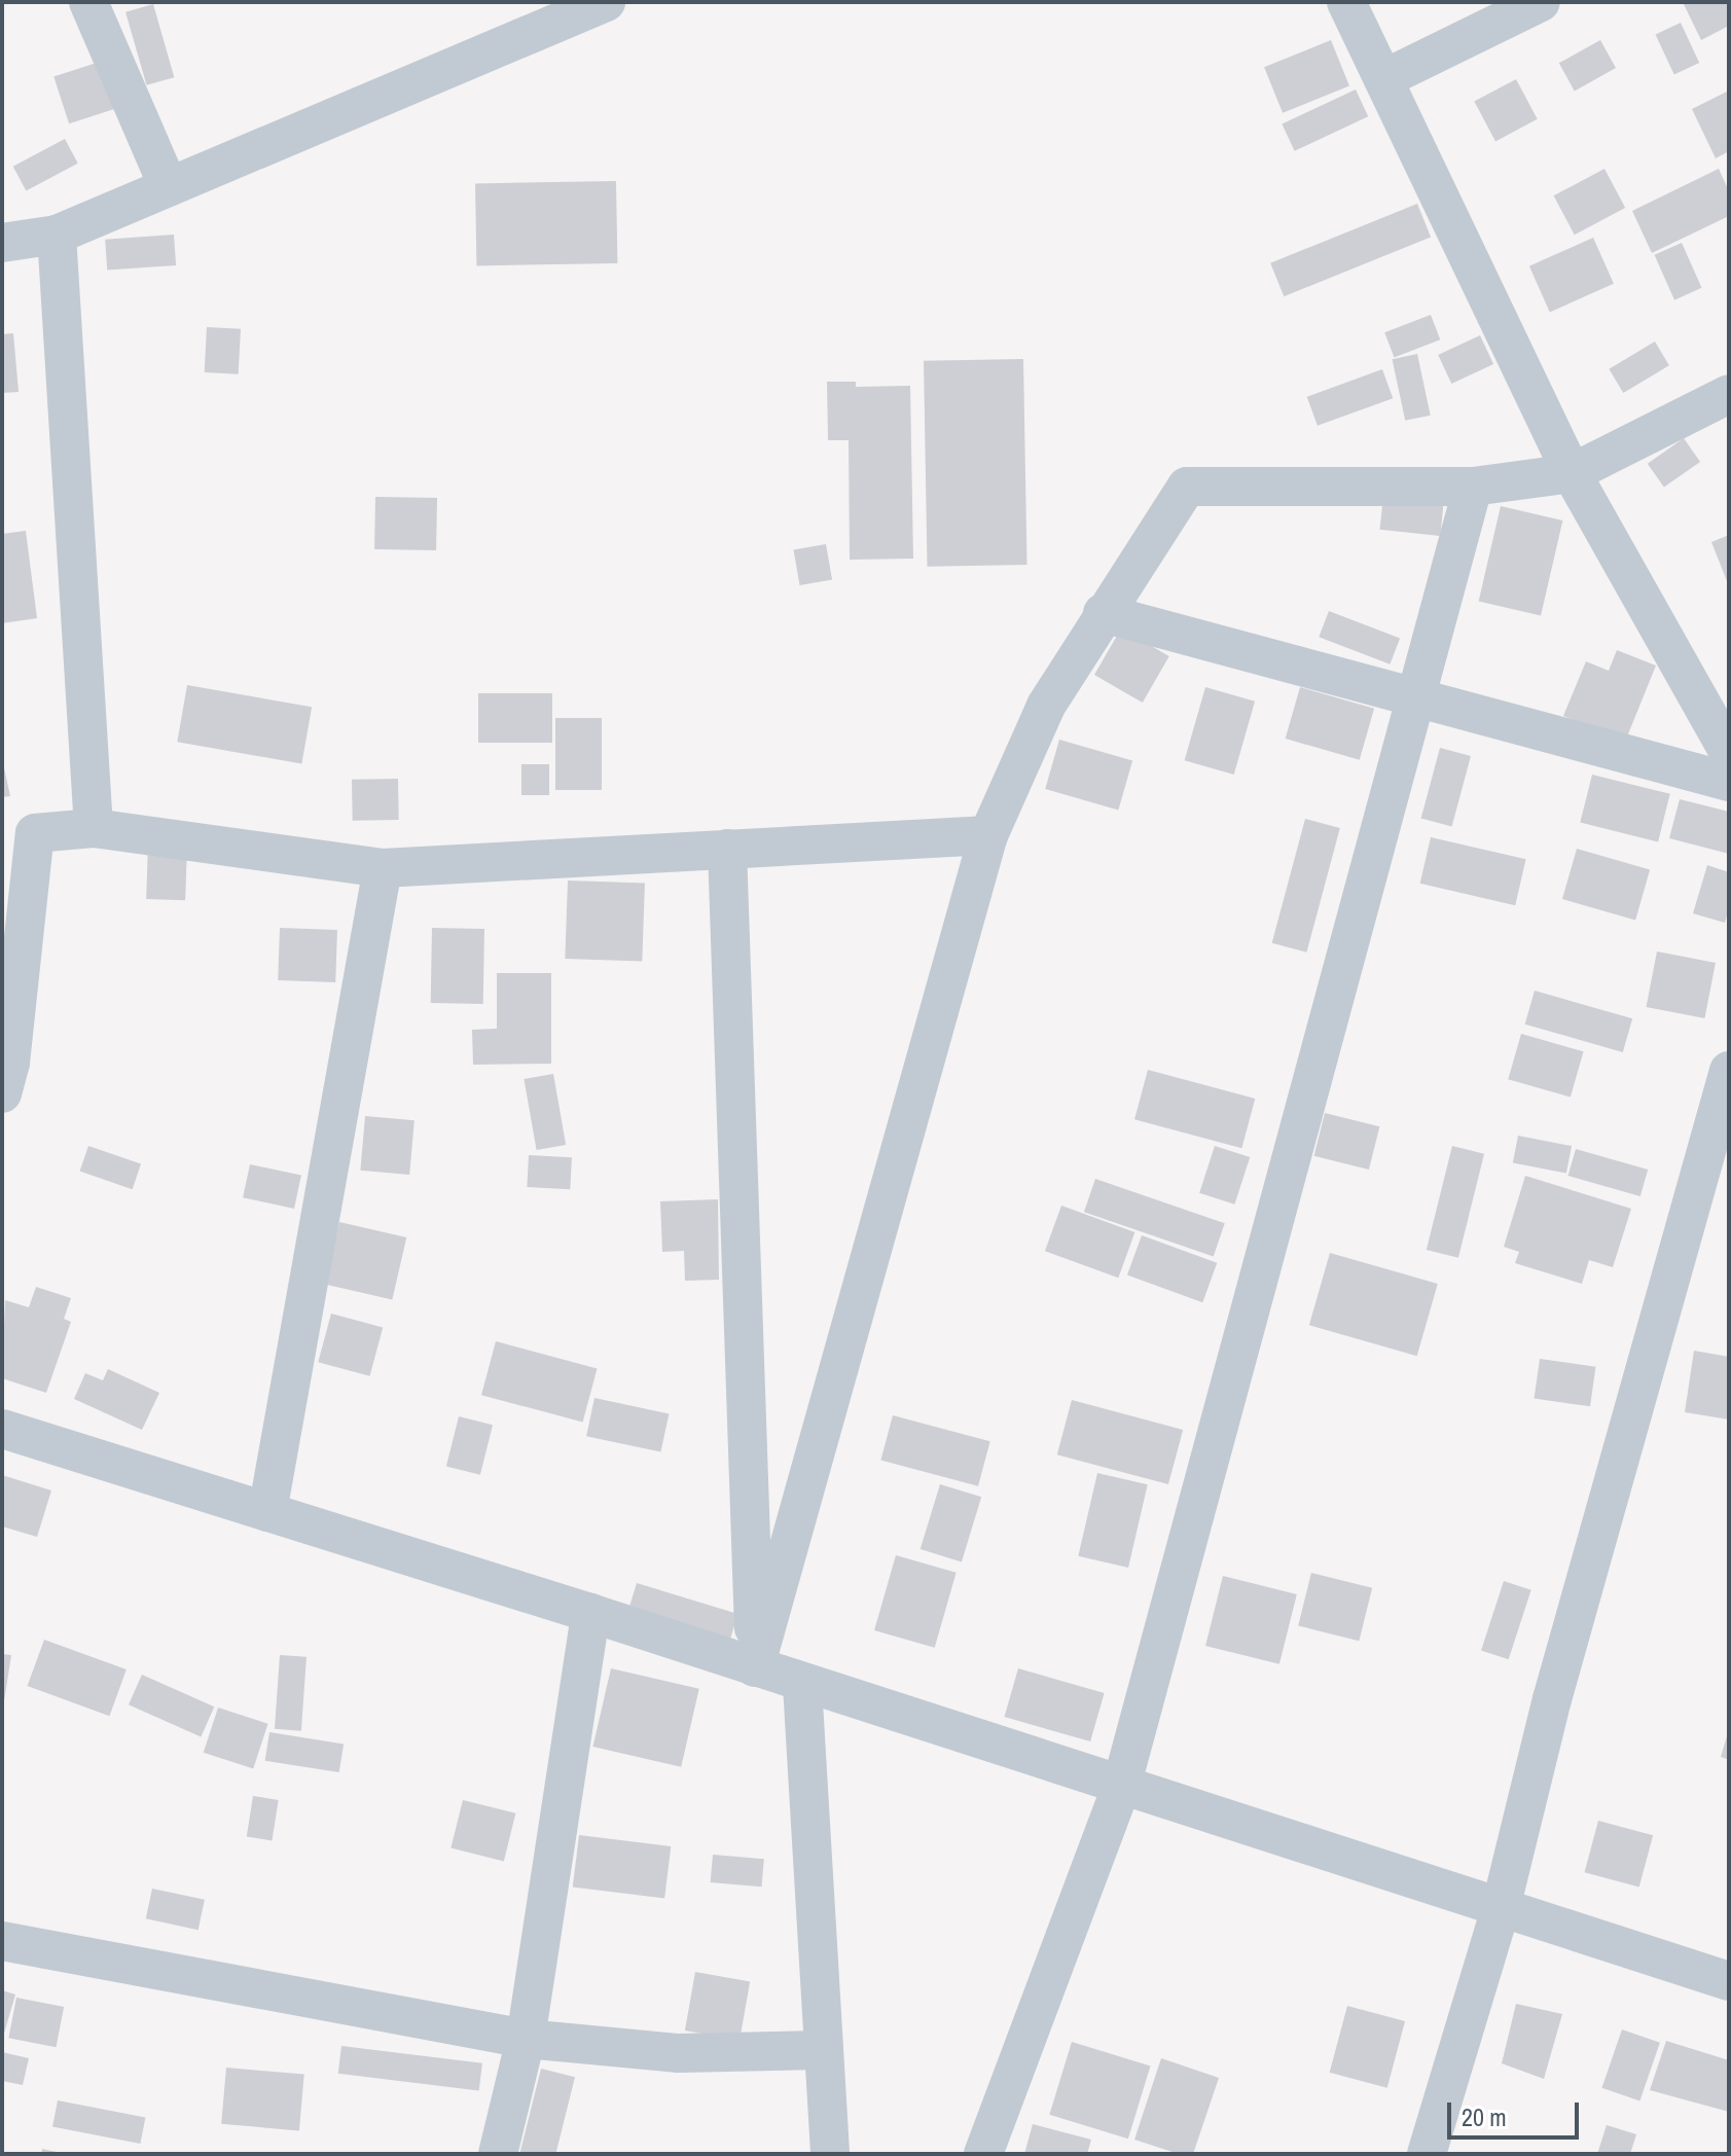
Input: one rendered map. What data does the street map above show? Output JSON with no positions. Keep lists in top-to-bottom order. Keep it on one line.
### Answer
{"scale_bar":"20 m"}
